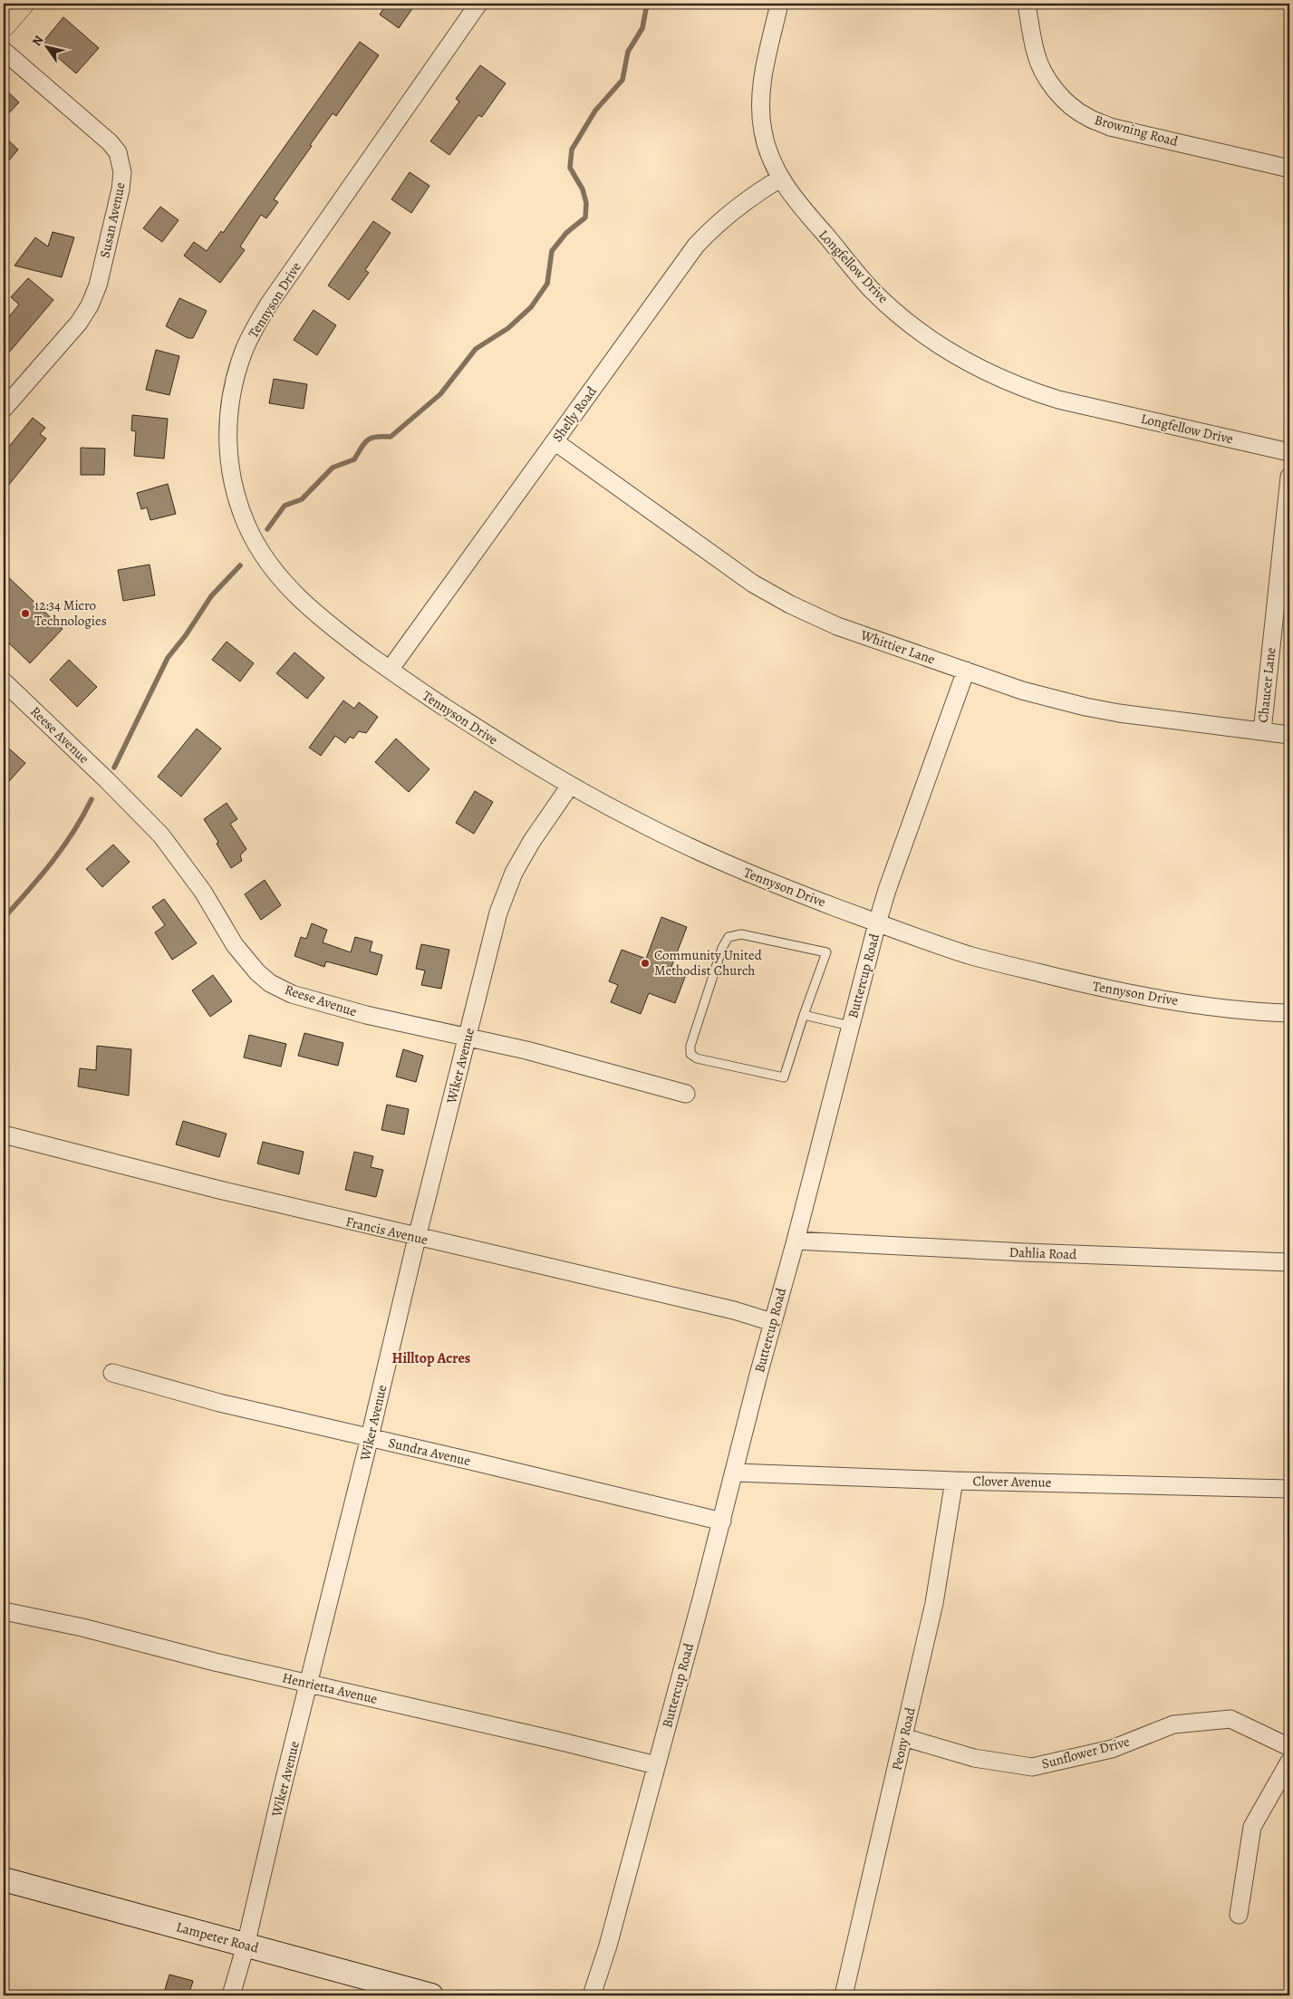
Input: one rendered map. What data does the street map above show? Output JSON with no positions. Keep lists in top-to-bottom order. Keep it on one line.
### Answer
{"streets":{"main road":["Lampeter Road"],"street":["Browning Road","Susan Avenue","Longfellow Drive","Tennyson Drive","Shelly Road","Whittier Lane","Chaucer Lane","Reese Avenue","Buttercup Road","Wiker Avenue","Francis Avenue","Dahlia Road","Sundra Avenue","Clover Avenue","Henrietta Avenue","Peony Road","Sunflower Drive"]},"crossings":[["Longfellow Drive","Shelly Road"],["Tennyson Drive","Shelly Road"],["Tennyson Drive","Buttercup Road"],["Tennyson Drive","Wiker Avenue"],["Shelly Road","Whittier Lane"],["Whittier Lane","Chaucer Lane"],["Whittier Lane","Buttercup Road"],["Reese Avenue","Wiker Avenue"],["Buttercup Road","Francis Avenue"],["Buttercup Road","Dahlia Road"],["Buttercup Road","Sundra Avenue"],["Buttercup Road","Clover Avenue"],["Buttercup Road","Henrietta Avenue"],["Wiker Avenue","Francis Avenue"],["Wiker Avenue","Sundra Avenue"],["Wiker Avenue","Henrietta Avenue"],["Wiker Avenue","Lampeter Road"],["Clover Avenue","Peony Road"],["Peony Road","Sunflower Drive"]],"districts":["Hilltop Acres"],"places":["12:34 Micro Technologies","Community United Methodist Church"],"north":"top left"}
